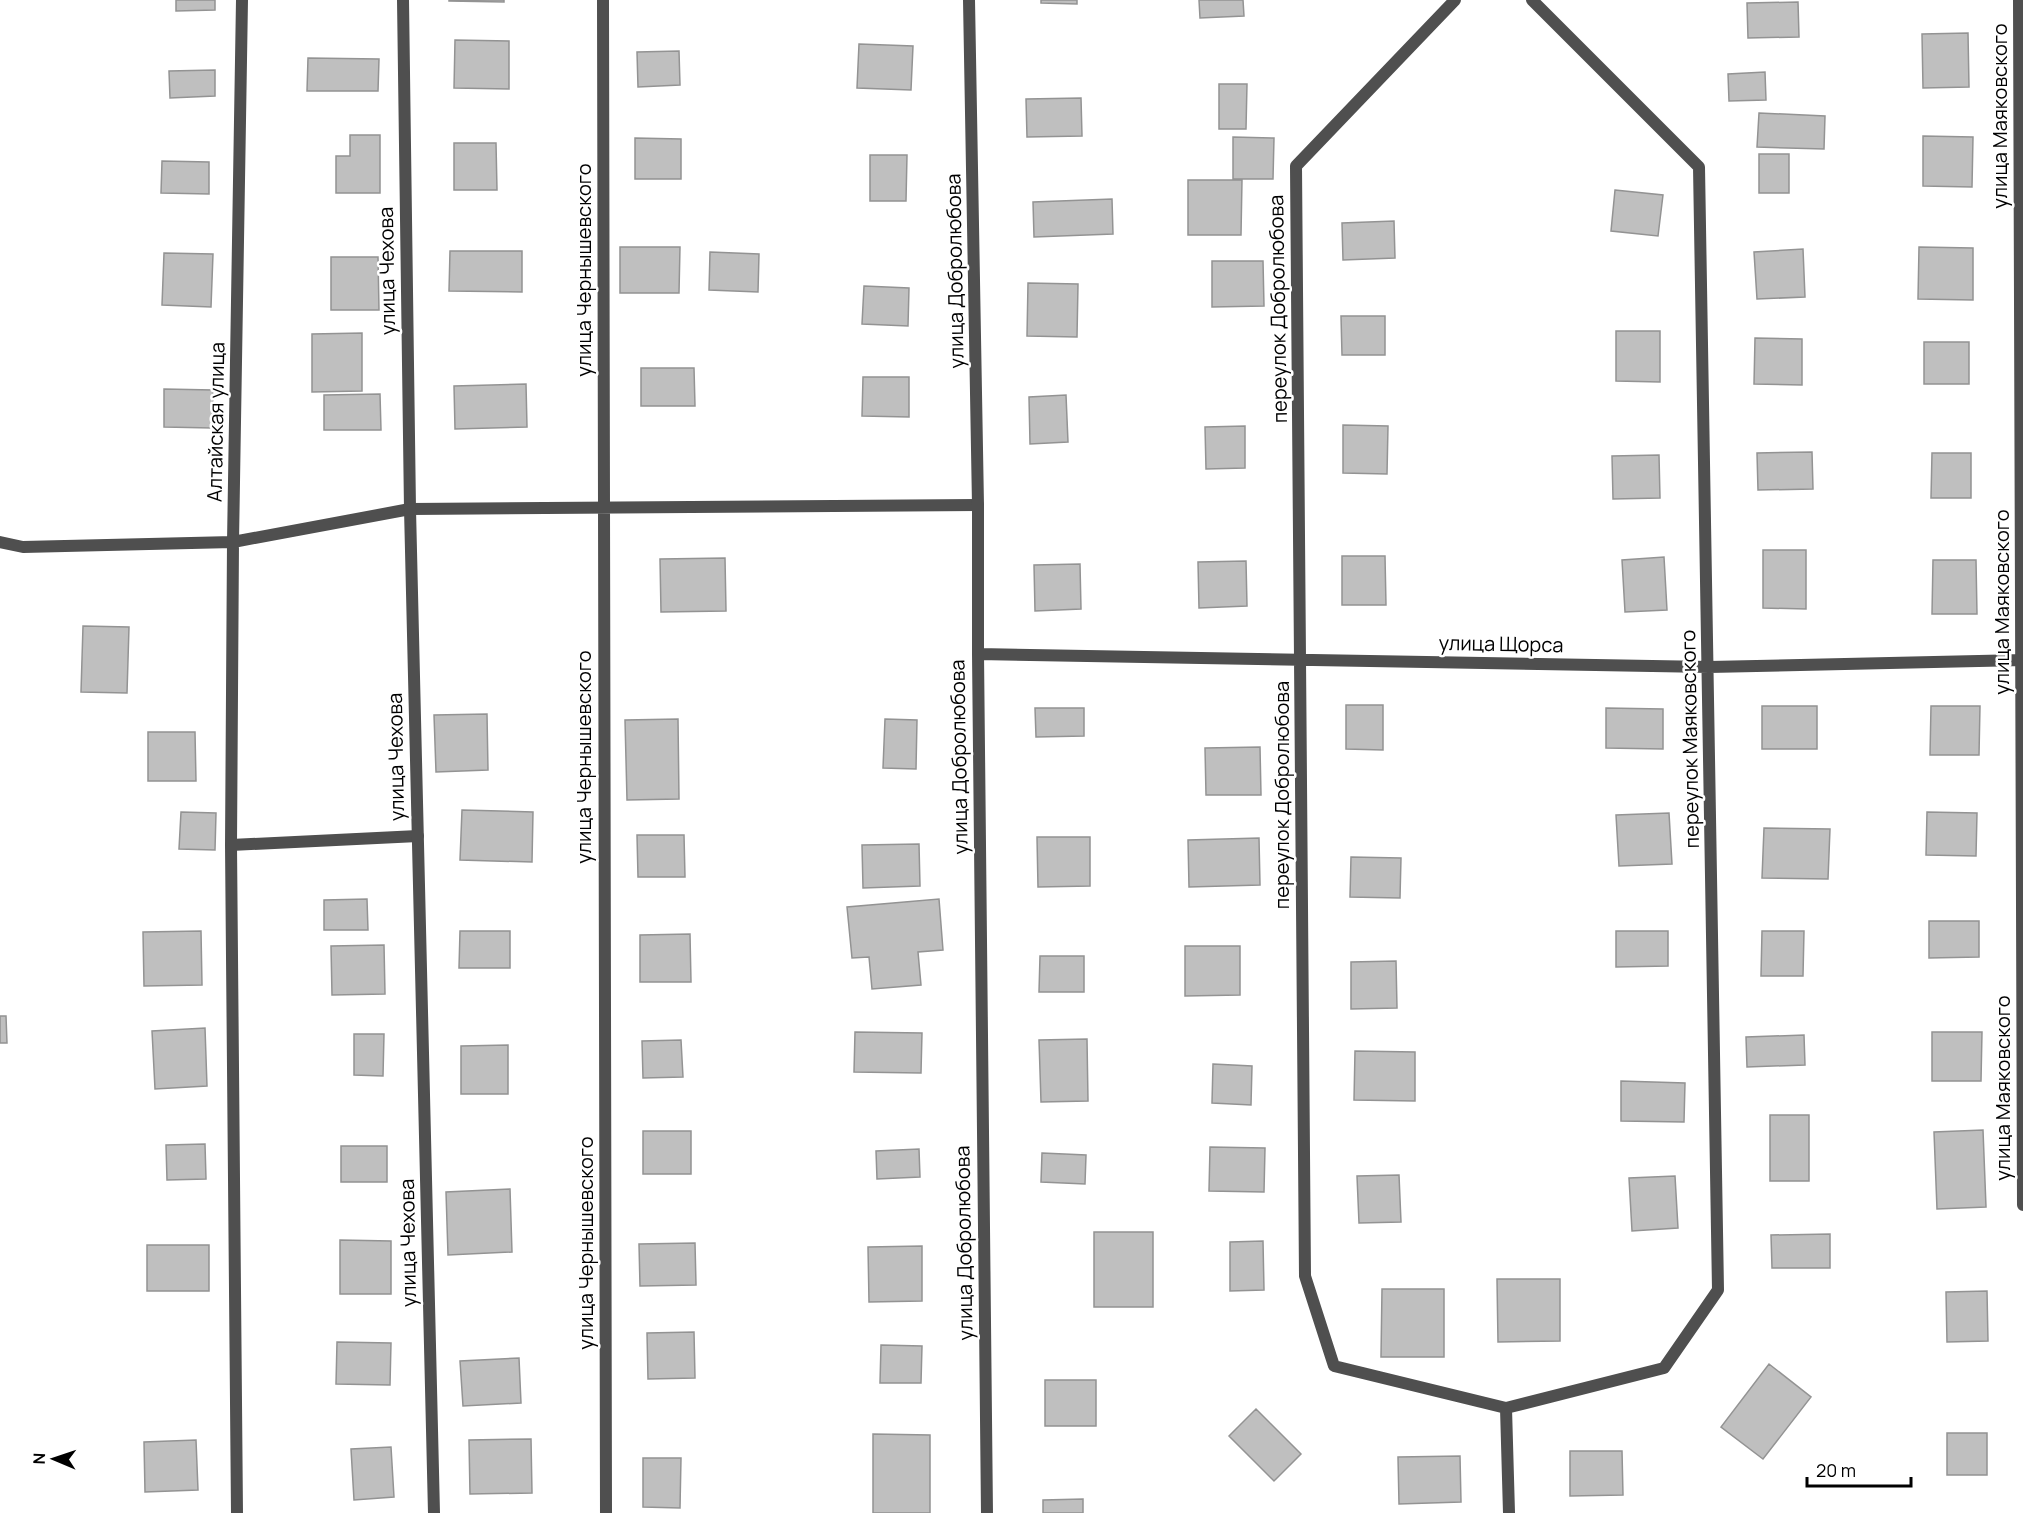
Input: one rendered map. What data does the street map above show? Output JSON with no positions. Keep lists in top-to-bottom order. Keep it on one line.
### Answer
{"streets":{"street":["улица Маяковского","улица Чернышевского","улица Чехова","улица Добролюбова","переулок Добролюбова","Алтайская улица","улица Щорса","переулок Маяковского"]},"crossings":[["улица Маяковского","улица Щорса"],["улица Добролюбова","улица Щорса"],["переулок Добролюбова","улица Щорса"],["переулок Добролюбова","переулок Маяковского"],["улица Щорса","переулок Маяковского"]],"scale_bar":"20 m","north":"left"}
